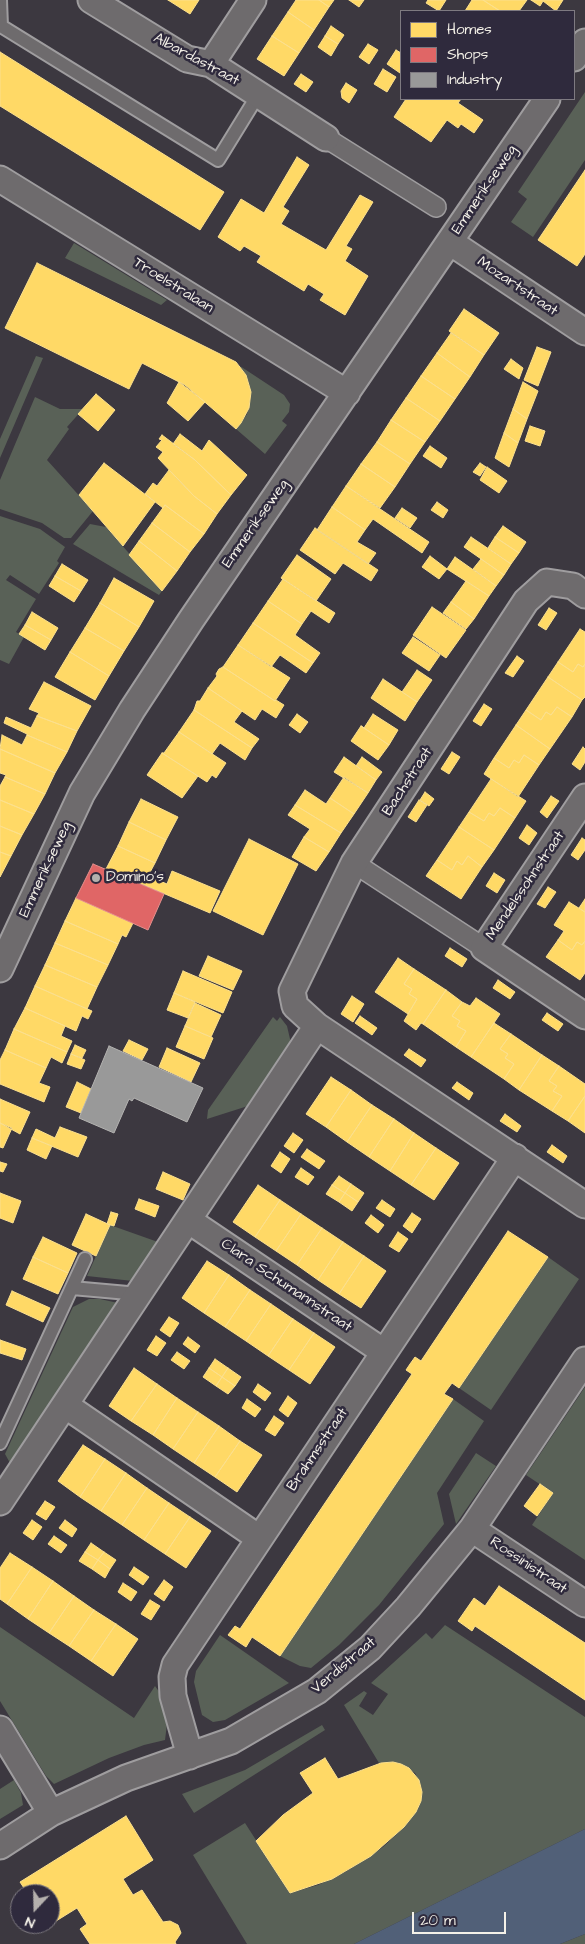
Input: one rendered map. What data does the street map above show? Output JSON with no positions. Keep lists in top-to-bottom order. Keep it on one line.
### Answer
{"streets":{"street":["Albardastraat","Emmerikseweg","Troelstralaan","Mozartstraat","Bachstraat","Mendelssohnstraat","Clara Schumannstraat","Brahmsstraat","Rossinistraat","Verdistraat"]},"crossings":[["Emmerikseweg","Troelstralaan"],["Emmerikseweg","Mozartstraat"],["Clara Schumannstraat","Brahmsstraat"],["Brahmsstraat","Verdistraat"],["Rossinistraat","Verdistraat"]],"places":["Domino's"],"legend":["Homes","Shops","Industry"],"scale_bar":"20 m","north":"bottom"}
